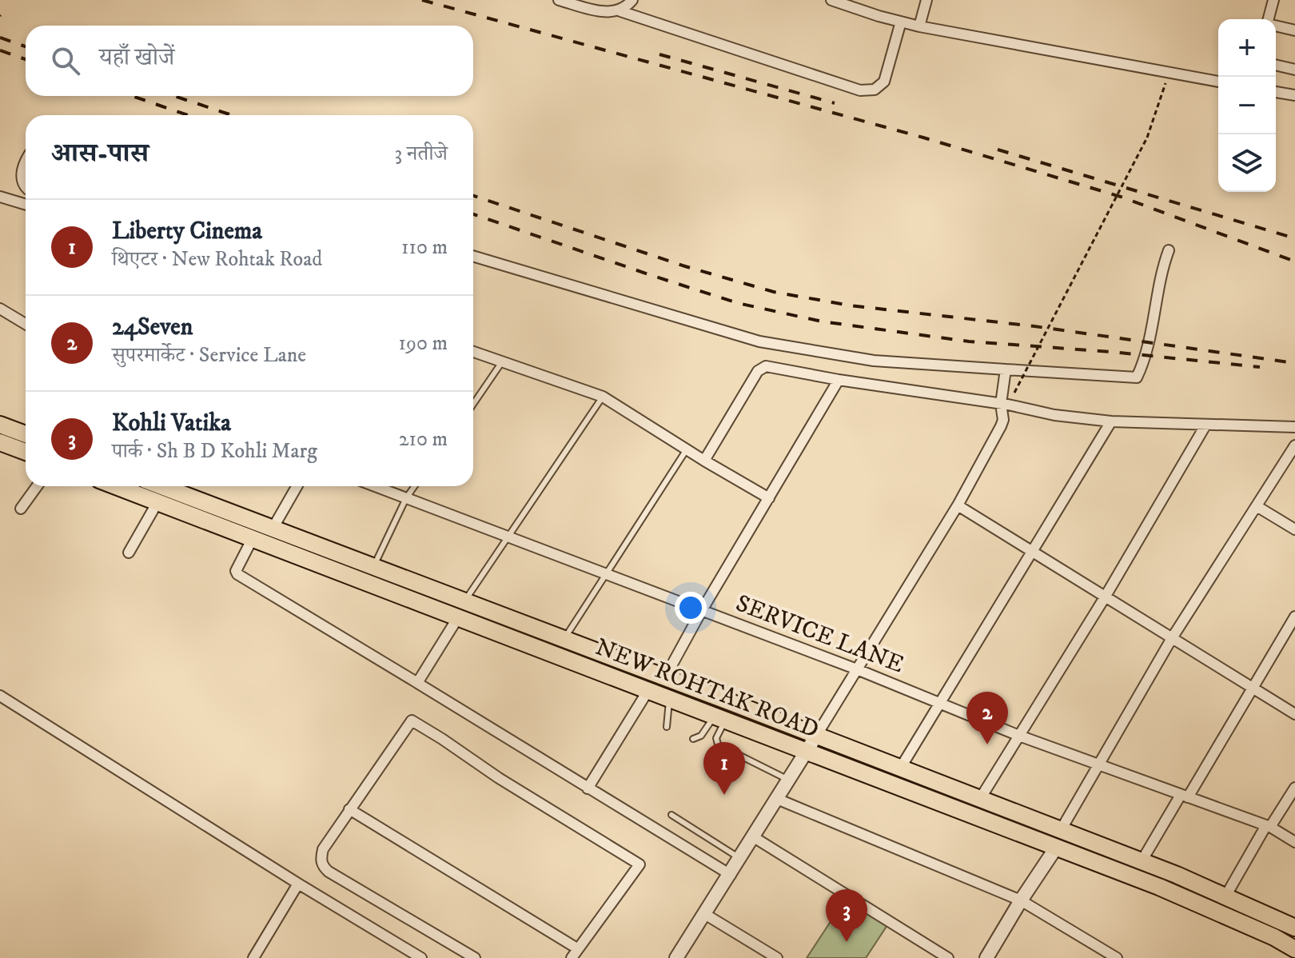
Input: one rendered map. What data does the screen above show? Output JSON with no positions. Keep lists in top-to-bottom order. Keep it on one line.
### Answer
{"streets":{"main road":["NEW ROHTAK ROAD"],"street":["SERVICE LANE"]},"page":{"map_buttons":["+","−"],"search":"यहाँ खोजें","heading":["आस-पास","3 नतीजे"],"list":[{"mark":"1","name":"Liberty Cinema","note":"थिएटर · New Rohtak Road","value":"110 m"},{"mark":"2","name":"24Seven","note":"सुपरमार्केट · Service Lane","value":"190 m"},{"mark":"3","name":"Kohli Vatika","note":"पार्क · Sh B D Kohli Marg","value":"210 m"}],"pins":["2","1","3"]}}
